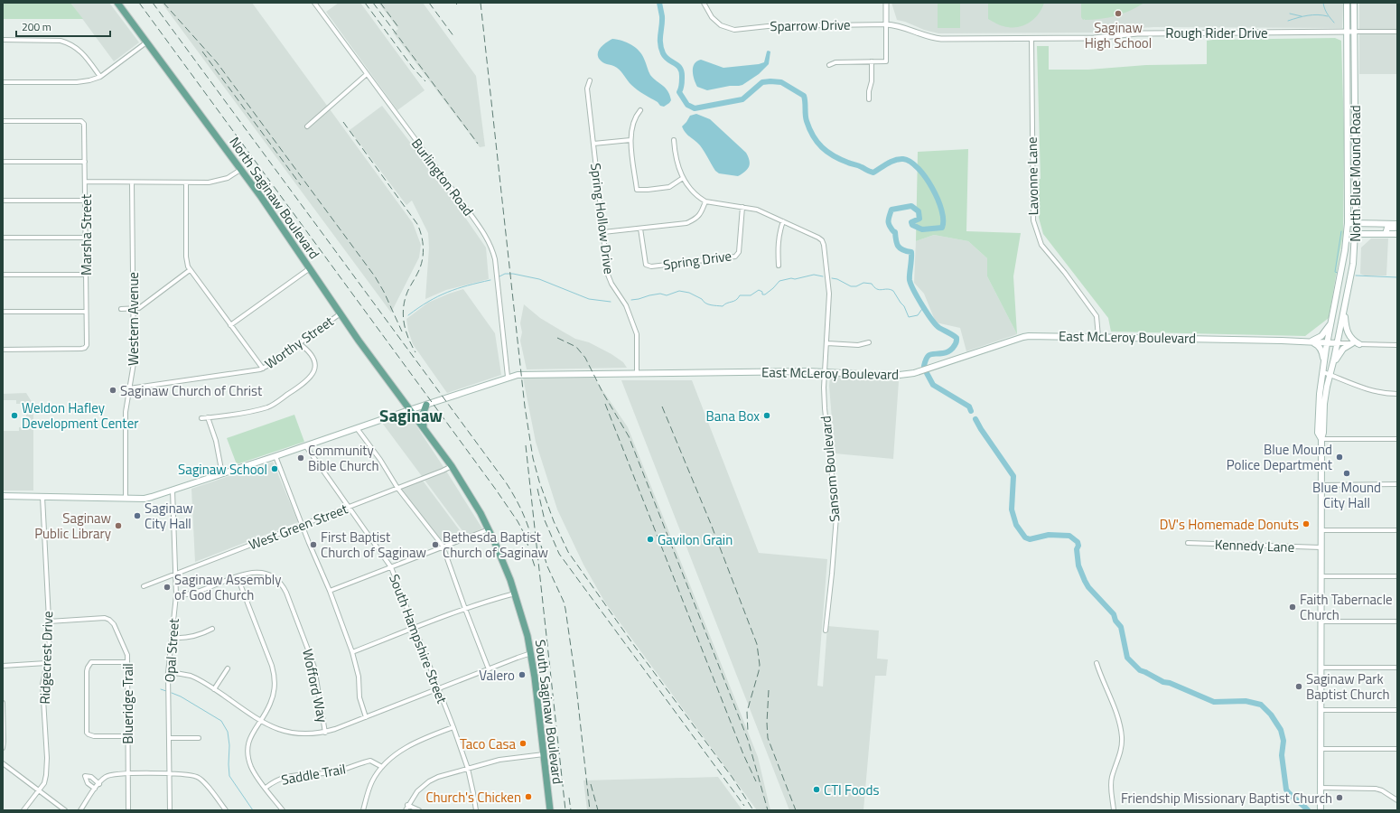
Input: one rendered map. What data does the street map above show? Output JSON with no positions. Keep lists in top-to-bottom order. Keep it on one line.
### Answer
{"streets":{"main road":["North Blue Mound Road","North Saginaw Boulevard","East McLeroy Boulevard","South Saginaw Boulevard"],"street":["Sparrow Drive","Rough Rider Drive","Lavonne Lane","Burlington Road","Spring Hollow Drive","Marsha Street","Spring Drive","Western Avenue","Worthy Street","Sansom Boulevard","West Green Street","Kennedy Lane","South Hampshire Street","Opal Street","Ridgecrest Drive","Wofford Way","Blueridge Trail","Saddle Trail"]},"crossings":[["Sparrow Drive","Rough Rider Drive"],["Rough Rider Drive","North Blue Mound Road"],["Rough Rider Drive","Lavonne Lane"],["North Blue Mound Road","East McLeroy Boulevard"],["Lavonne Lane","East McLeroy Boulevard"],["Burlington Road","East McLeroy Boulevard"],["North Saginaw Boulevard","East McLeroy Boulevard"],["North Saginaw Boulevard","Worthy Street"],["North Saginaw Boulevard","South Saginaw Boulevard"],["Spring Hollow Drive","East McLeroy Boulevard"],["Spring Drive","Sansom Boulevard"],["Western Avenue","East McLeroy Boulevard"],["Western Avenue","Worthy Street"],["East McLeroy Boulevard","Sansom Boulevard"],["East McLeroy Boulevard","South Hampshire Street"],["East McLeroy Boulevard","Opal Street"],["East McLeroy Boulevard","Ridgecrest Drive"],["East McLeroy Boulevard","South Saginaw Boulevard"],["West Green Street","South Hampshire Street"],["West Green Street","Opal Street"],["West Green Street","South Saginaw Boulevard"],["Opal Street","Wofford Way"],["Ridgecrest Drive","Blueridge Trail"]],"districts":["Saginaw"],"places":["Saginaw High School","Saginaw Church of Christ","Weldon Hafley Development Center","Bana Box","Blue Mound Police Department","Community Bible Church","Saginaw School","Blue Mound City Hall","Saginaw City Hall","DV's Homemade Donuts","Saginaw Public Library","Gavilon Grain","First Baptist Church of Saginaw","Bethesda Baptist Church of Saginaw","Saginaw Assembly of God Church","Faith Tabernacle Church","Valero","Saginaw Park Baptist Church","Taco Casa","CTI Foods","Church's Chicken","Friendship Missionary Baptist Church"],"scale_bar":"200 m"}
